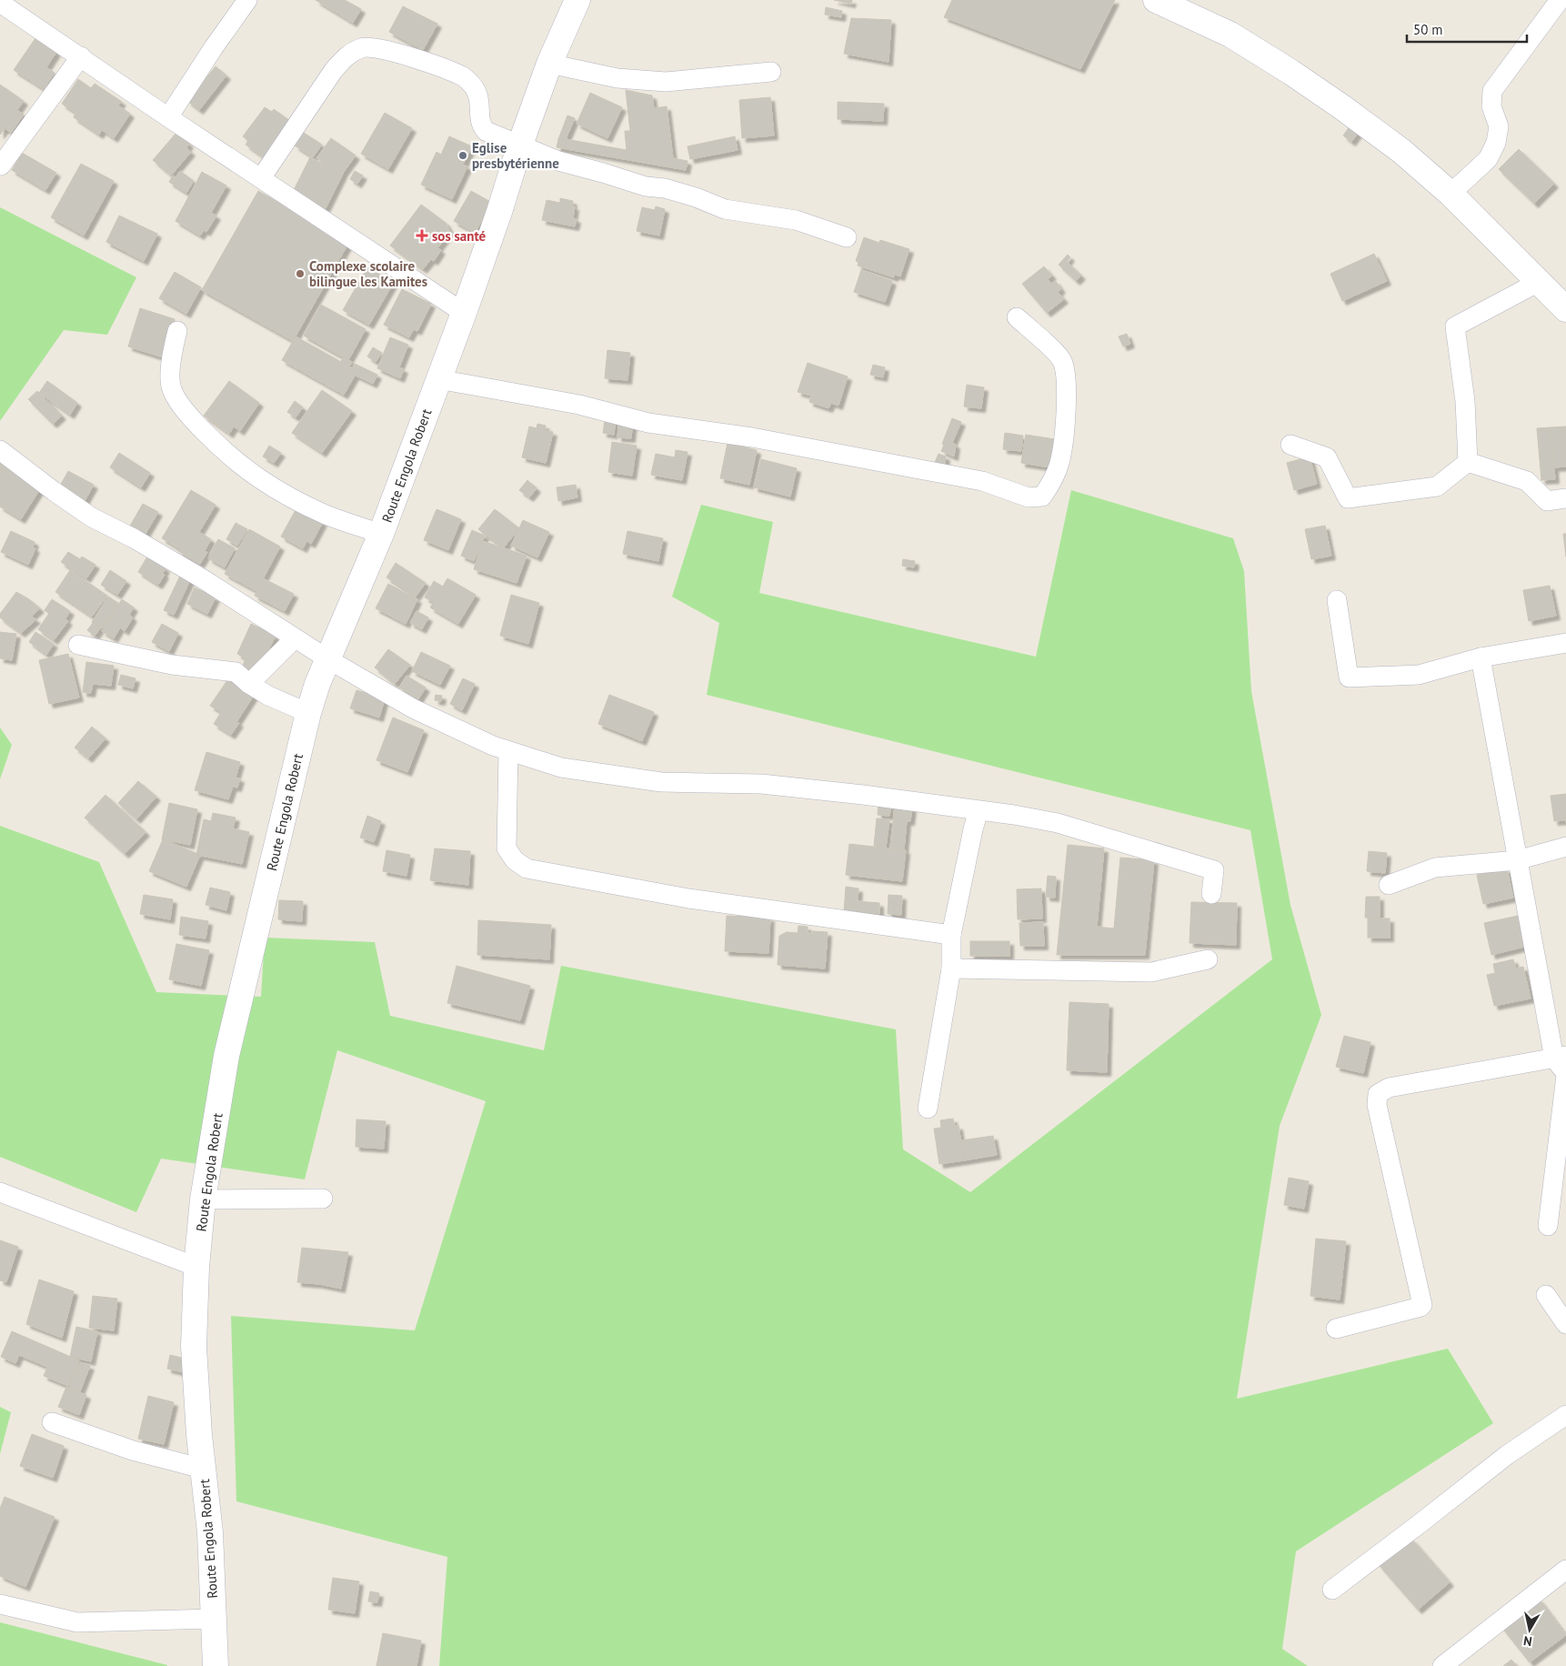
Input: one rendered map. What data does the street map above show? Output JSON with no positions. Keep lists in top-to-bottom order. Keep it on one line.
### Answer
{"streets":{"street":["Route Engola Robert"]},"places":{"other":["Eglise presbytérienne","Complexe scolaire bilingue les Kamites"],"health":["sos santé"]},"scale_bar":"50 m","north":"bottom"}
